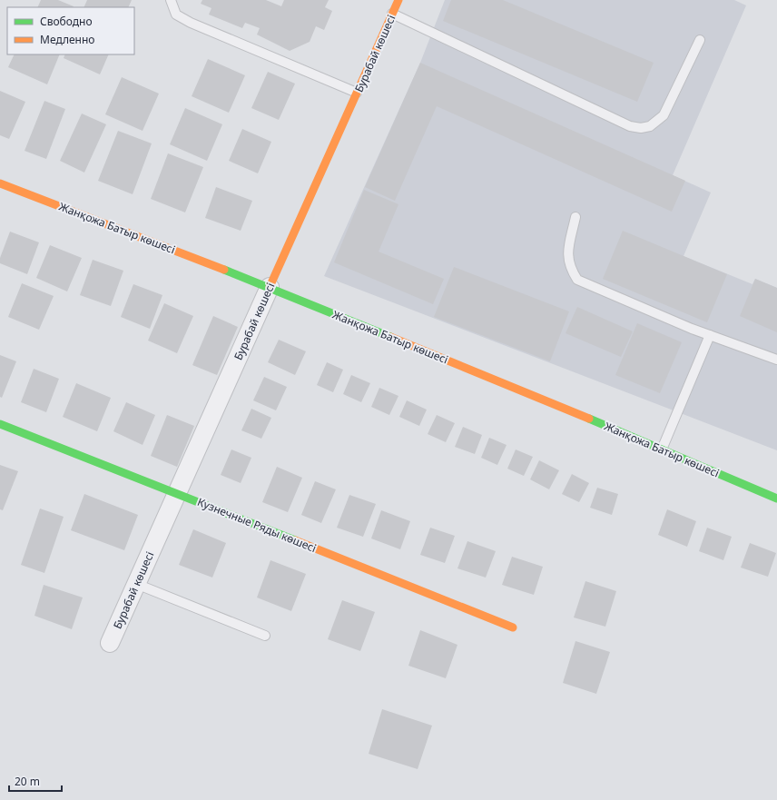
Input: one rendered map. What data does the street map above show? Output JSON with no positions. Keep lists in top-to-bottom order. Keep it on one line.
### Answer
{"streets":{"street":["Бурабай көшесі","Жанқожа Батыр көшесі","Кузнечные Ряды көшесі"]},"crossings":[["Бурабай көшесі","Жанқожа Батыр көшесі"],["Бурабай көшесі","Кузнечные Ряды көшесі"]],"legend":["Свободно","Медленно"],"scale_bar":"20 m"}
